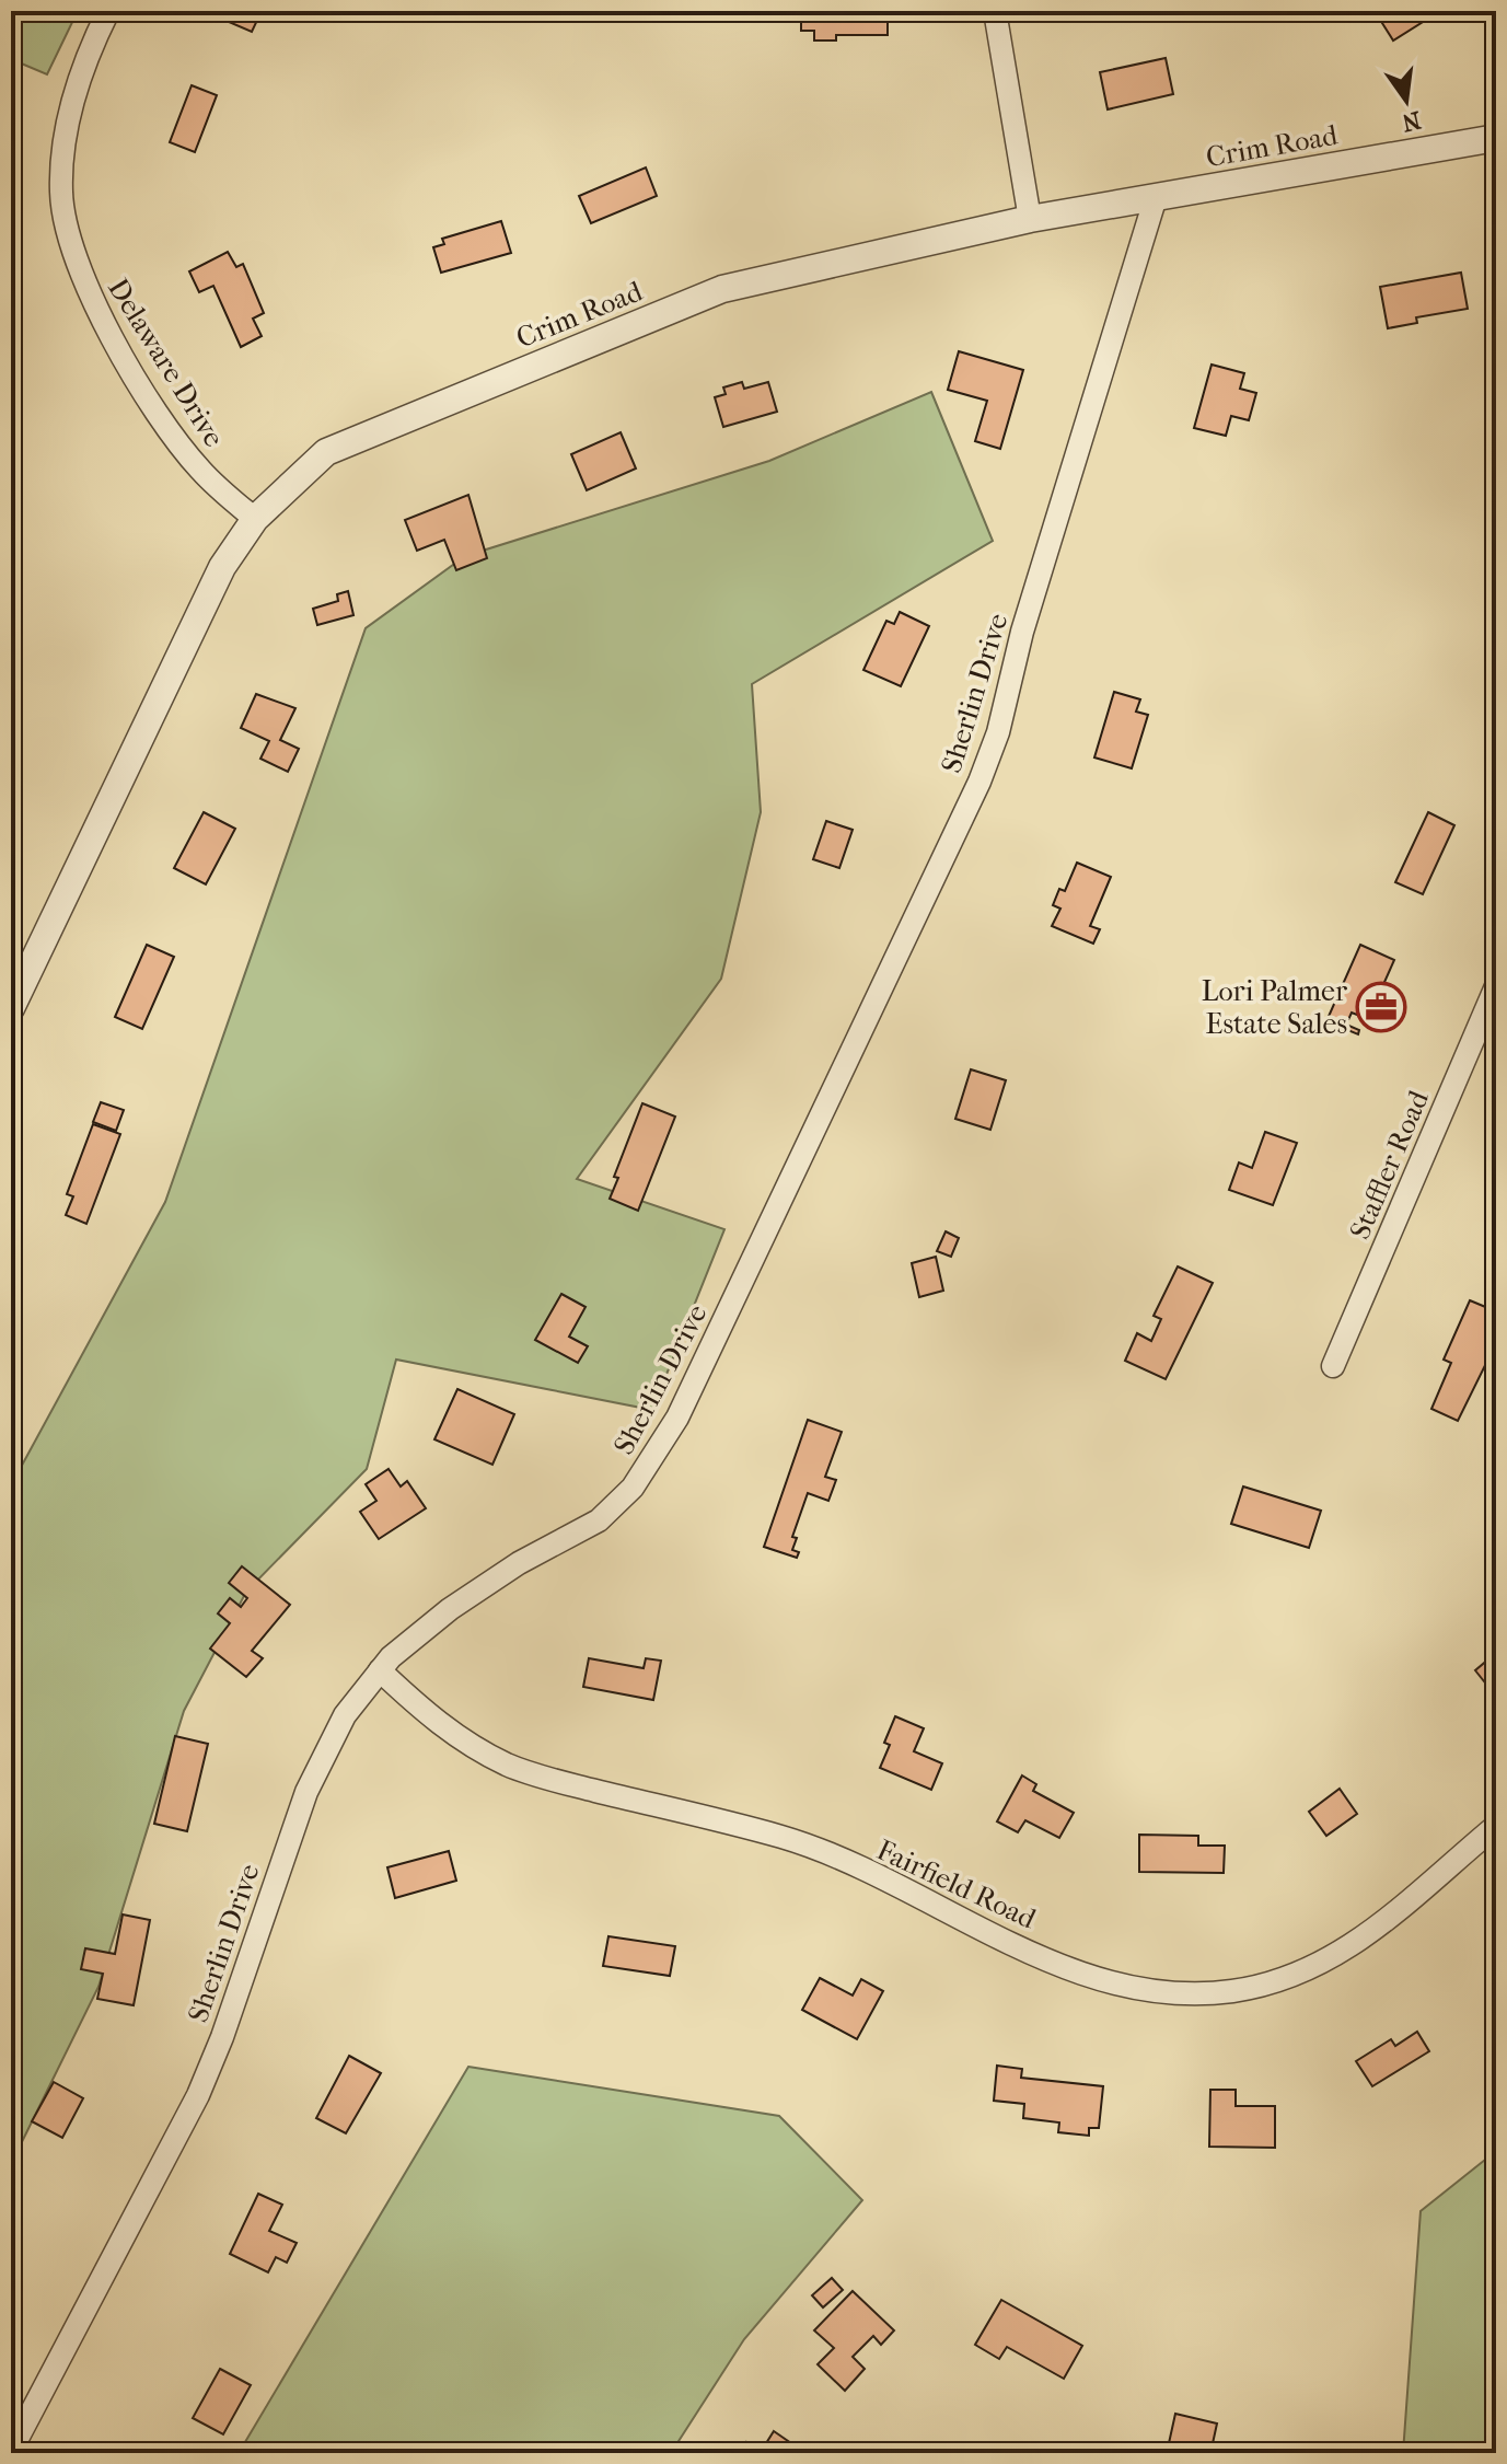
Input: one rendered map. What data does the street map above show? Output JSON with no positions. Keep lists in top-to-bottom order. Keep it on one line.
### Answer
{"streets":{"street":["Crim Road","Delaware Drive","Sherlin Drive","Staffler Road","Fairfield Road"]},"crossings":[["Crim Road","Delaware Drive"],["Crim Road","Sherlin Drive"],["Sherlin Drive","Fairfield Road"]],"places":{"office":["Lori Palmer Estate Sales"]},"north":"bottom"}
